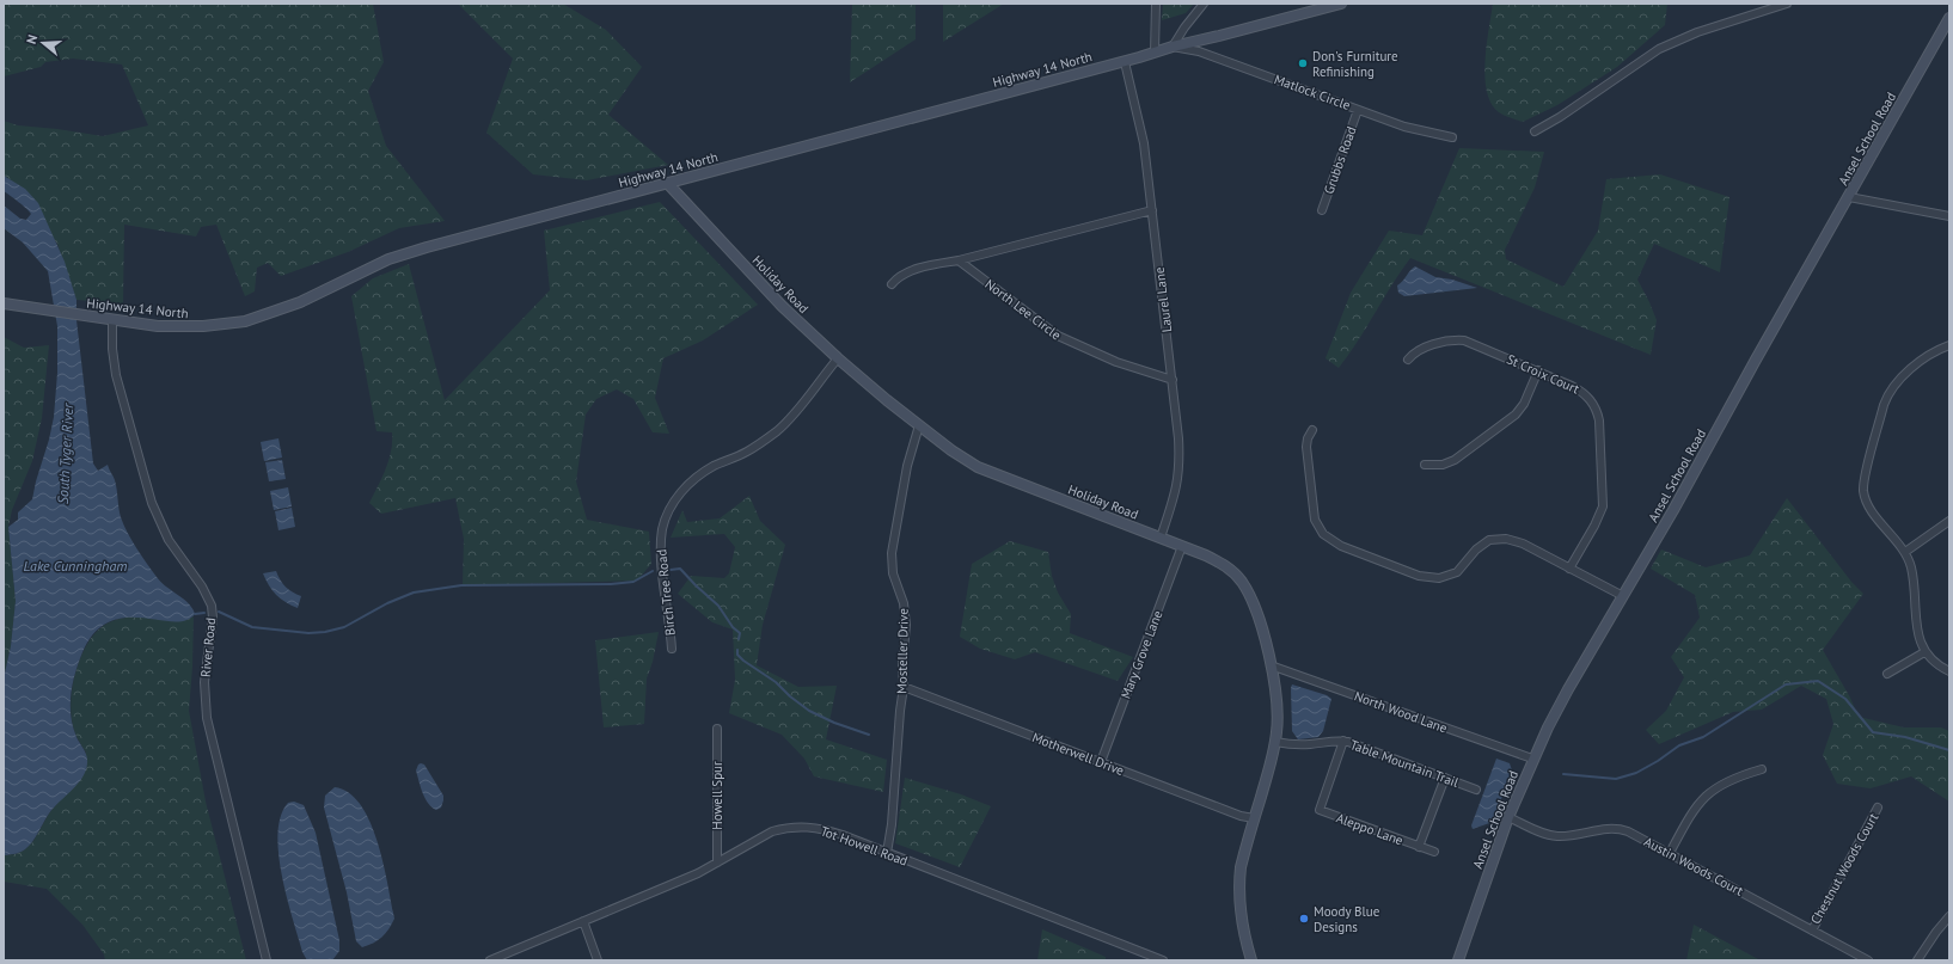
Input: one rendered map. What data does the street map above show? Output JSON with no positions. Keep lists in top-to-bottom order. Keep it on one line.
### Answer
{"streets":{"street":["Highway 14 North","Matlock Circle","Ansel School Road","Grubbs Road","Holiday Road","Laurel Lane","North Lee Circle","St Croix Court","Birch Tree Road","River Road","Mosteller Drive","Mary Grove Lane","North Wood Lane","Motherwell Drive","Table Mountain Trail","Howell Spur","Aleppo Lane","Tot Howell Road","Austin Woods Court","Chestnut Woods Court"]},"crossings":[["Highway 14 North","Matlock Circle"],["Highway 14 North","Holiday Road"],["Highway 14 North","Laurel Lane"],["Highway 14 North","River Road"],["Matlock Circle","Grubbs Road"],["Ansel School Road","North Wood Lane"],["Ansel School Road","Austin Woods Court"],["Holiday Road","Laurel Lane"],["Holiday Road","Birch Tree Road"],["Holiday Road","Mosteller Drive"],["Holiday Road","Mary Grove Lane"],["Holiday Road","North Wood Lane"],["Holiday Road","Motherwell Drive"],["Holiday Road","Table Mountain Trail"],["Laurel Lane","North Lee Circle"],["Mosteller Drive","Motherwell Drive"],["Mosteller Drive","Tot Howell Road"],["Mary Grove Lane","Motherwell Drive"],["Table Mountain Trail","Aleppo Lane"],["Howell Spur","Tot Howell Road"],["Austin Woods Court","Chestnut Woods Court"]],"water":["South Tyger River","Lake Cunningham"],"places":["Don's Furniture Refinishing","Moody Blue Designs"],"north":"left"}
